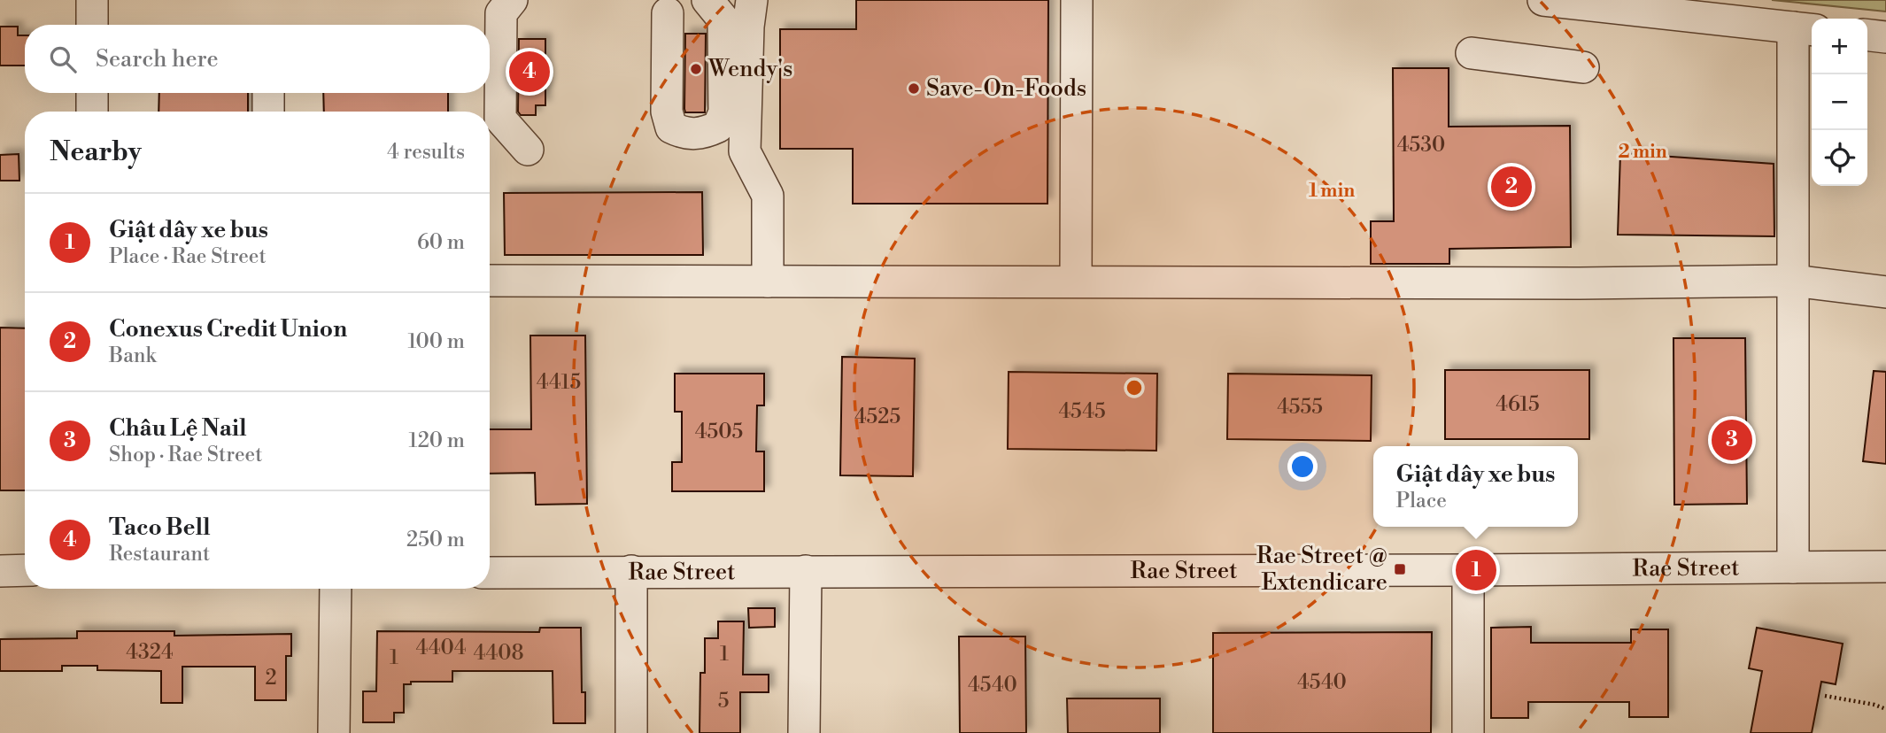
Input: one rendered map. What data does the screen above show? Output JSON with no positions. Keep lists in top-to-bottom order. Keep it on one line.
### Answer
{"streets":{"street":["Rae Street"]},"places":{"other":["Wendy's","Save-On-Foods"],"transit":["Rae Street @ Extendicare"]},"house_numbers":["4530","4415","4615","4555","4545","4525","4505","4404","4324","4408","1","1","2","4540","4540","5"],"page":{"map_buttons":["+","−"],"search":"Search here","pins":["4","2","3","1"],"heading":["Nearby","4 results"],"list":[{"mark":"1","name":"Giật dây xe bus","note":"Place · Rae Street","value":"60 m"},{"mark":"2","name":"Conexus Credit Union","note":"Bank","value":"100 m"},{"mark":"3","name":"Châu Lệ Nail","note":"Shop · Rae Street","value":"120 m"},{"mark":"4","name":"Taco Bell","note":"Restaurant","value":"250 m"}],"popup":["Giật dây xe bus","Place"]},"rings":["2 min","1 min"]}
